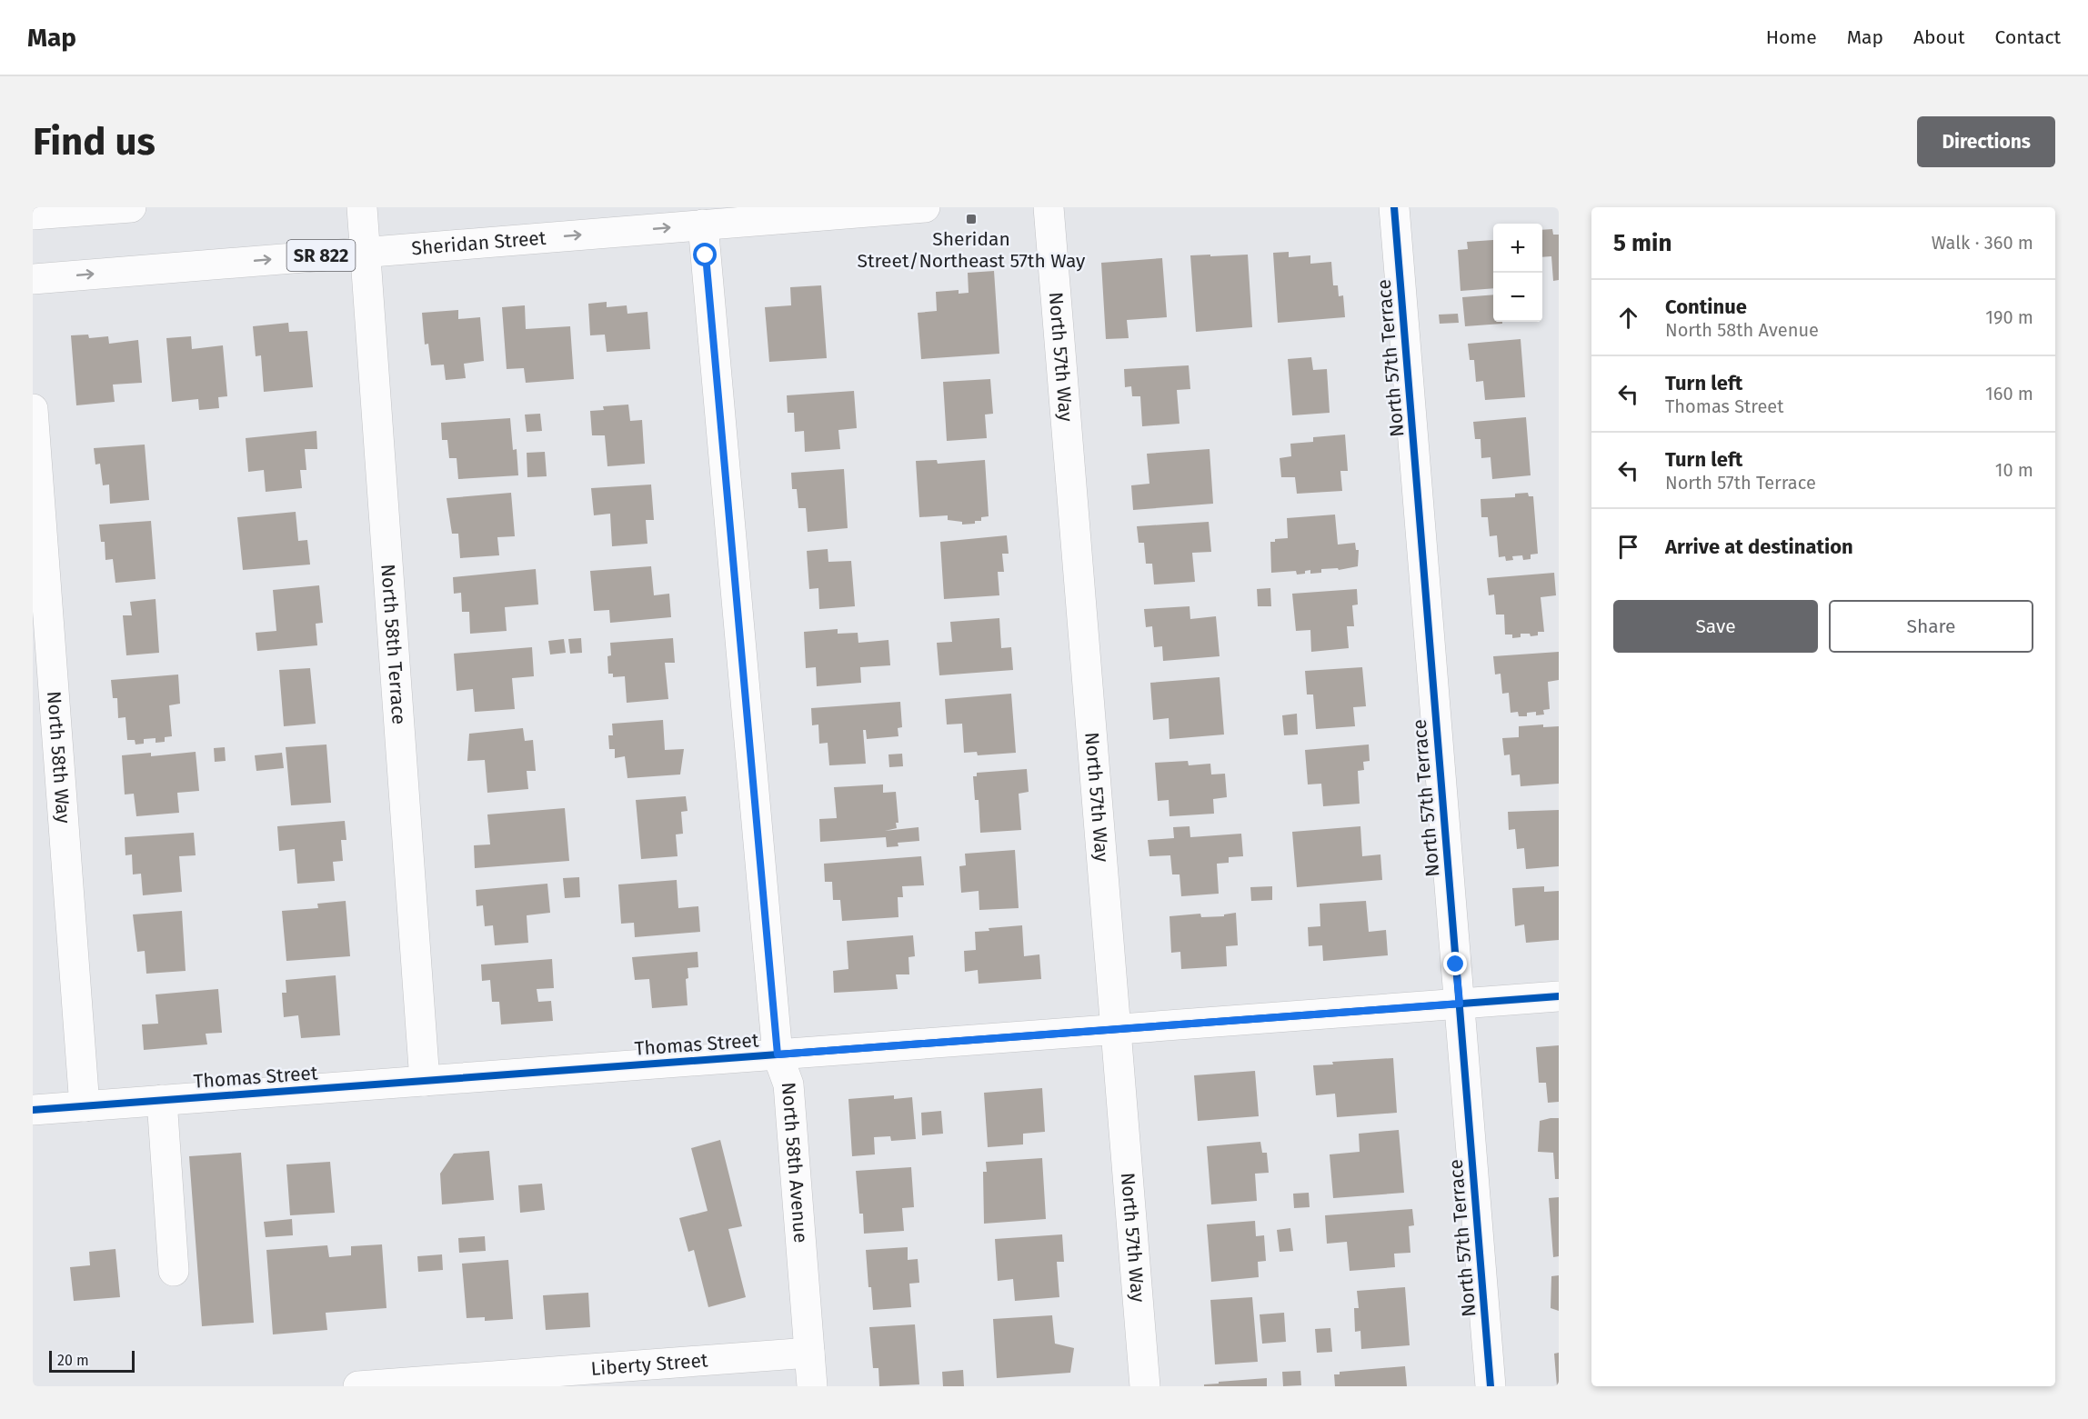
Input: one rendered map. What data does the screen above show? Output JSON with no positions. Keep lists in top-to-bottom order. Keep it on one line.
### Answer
{"streets":{"street":["Sheridan Street","SR 822","North 57th Way","North 57th Terrace","North 58th Terrace","North 58th Way","Thomas Street","North 58th Avenue","Liberty Street"]},"crossings":[["Sheridan Street","North 58th Terrace"],["Sheridan Street","North 58th Avenue"],["North 57th Way","Thomas Street"],["North 57th Terrace","Thomas Street"],["North 58th Terrace","Thomas Street"],["North 58th Way","Thomas Street"],["Thomas Street","North 58th Avenue"],["North 58th Avenue","Liberty Street"]],"one_way":["Sheridan Street"],"places":{"transit":["Sheridan Street/Northeast 57th Way"]},"scale_bar":"20 m","page":{"header":"Map","nav":["Home","Map","About","Contact"],"buttons":["Directions",["Save","Share"]],"title":"Find us","heading":["5 min","Walk · 360 m"],"map_buttons":["+","−"],"list":[["Continue","North 58th Avenue","190 m"],["Turn left","Thomas Street","160 m"],["Turn left","North 57th Terrace","10 m"],"Arrive at destination"],"scale":"20 m"}}
